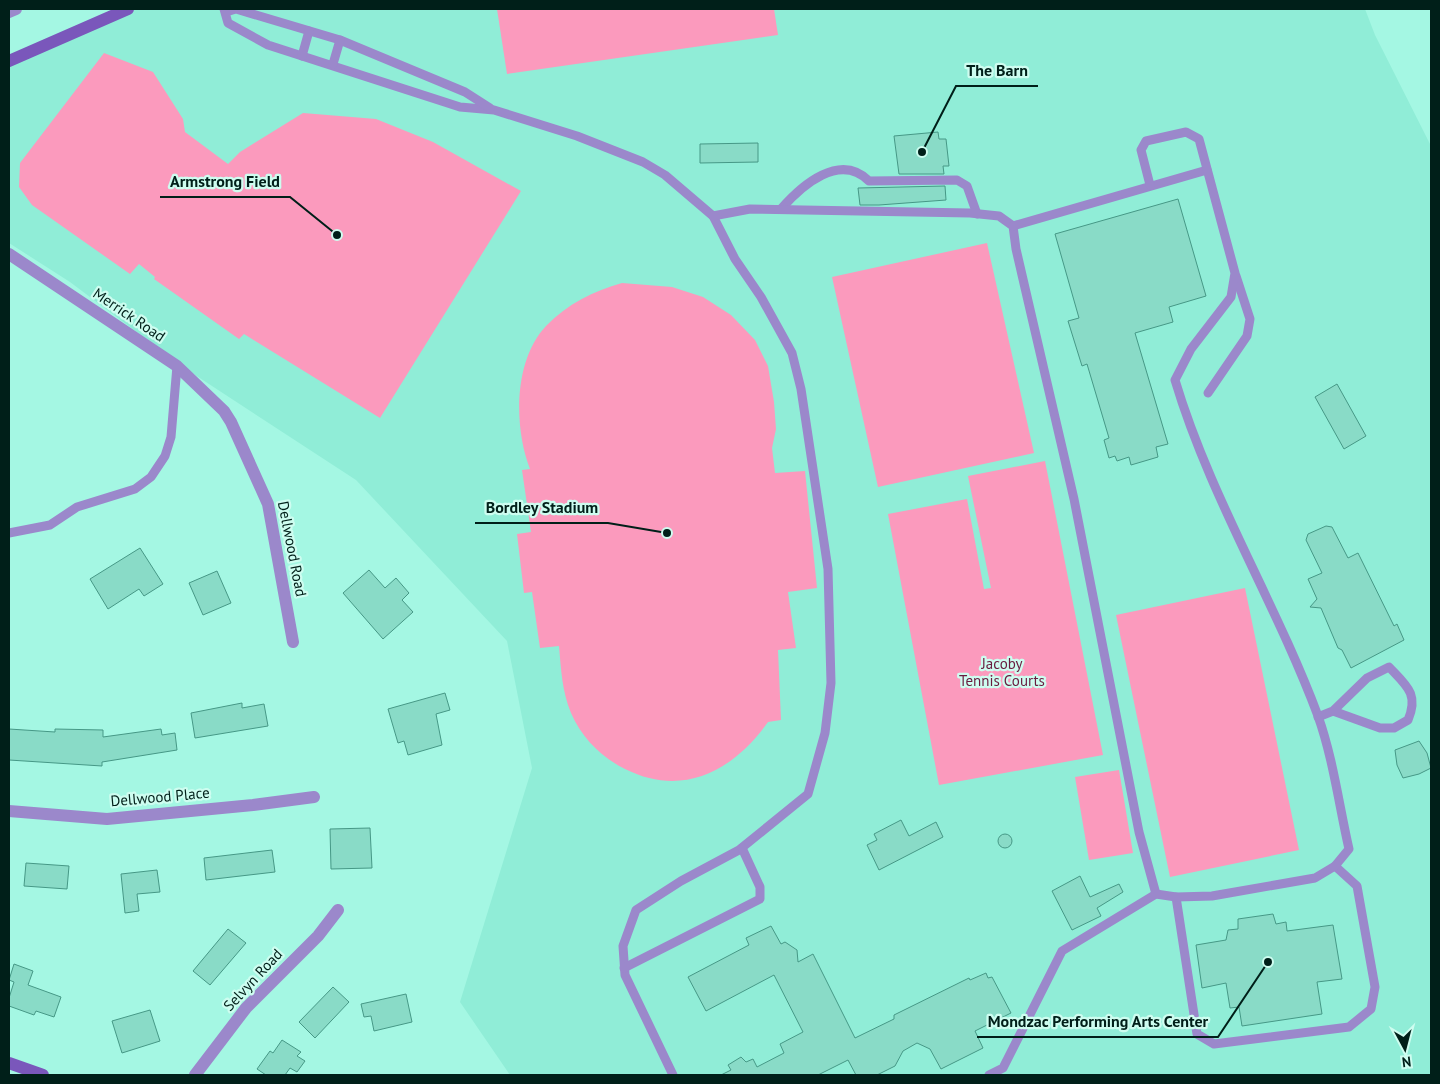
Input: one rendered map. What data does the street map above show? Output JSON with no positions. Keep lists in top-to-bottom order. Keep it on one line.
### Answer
{"streets":{"street":["Merrick Road","Dellwood Road","Dellwood Place","Selvyn Road"]},"crossings":[["Merrick Road","Dellwood Road"]],"parks":["Jacoby Tennis Courts"],"places":["The Barn","Armstrong Field","Bordley Stadium","Mondzac Performing Arts Center"],"north":"bottom"}
